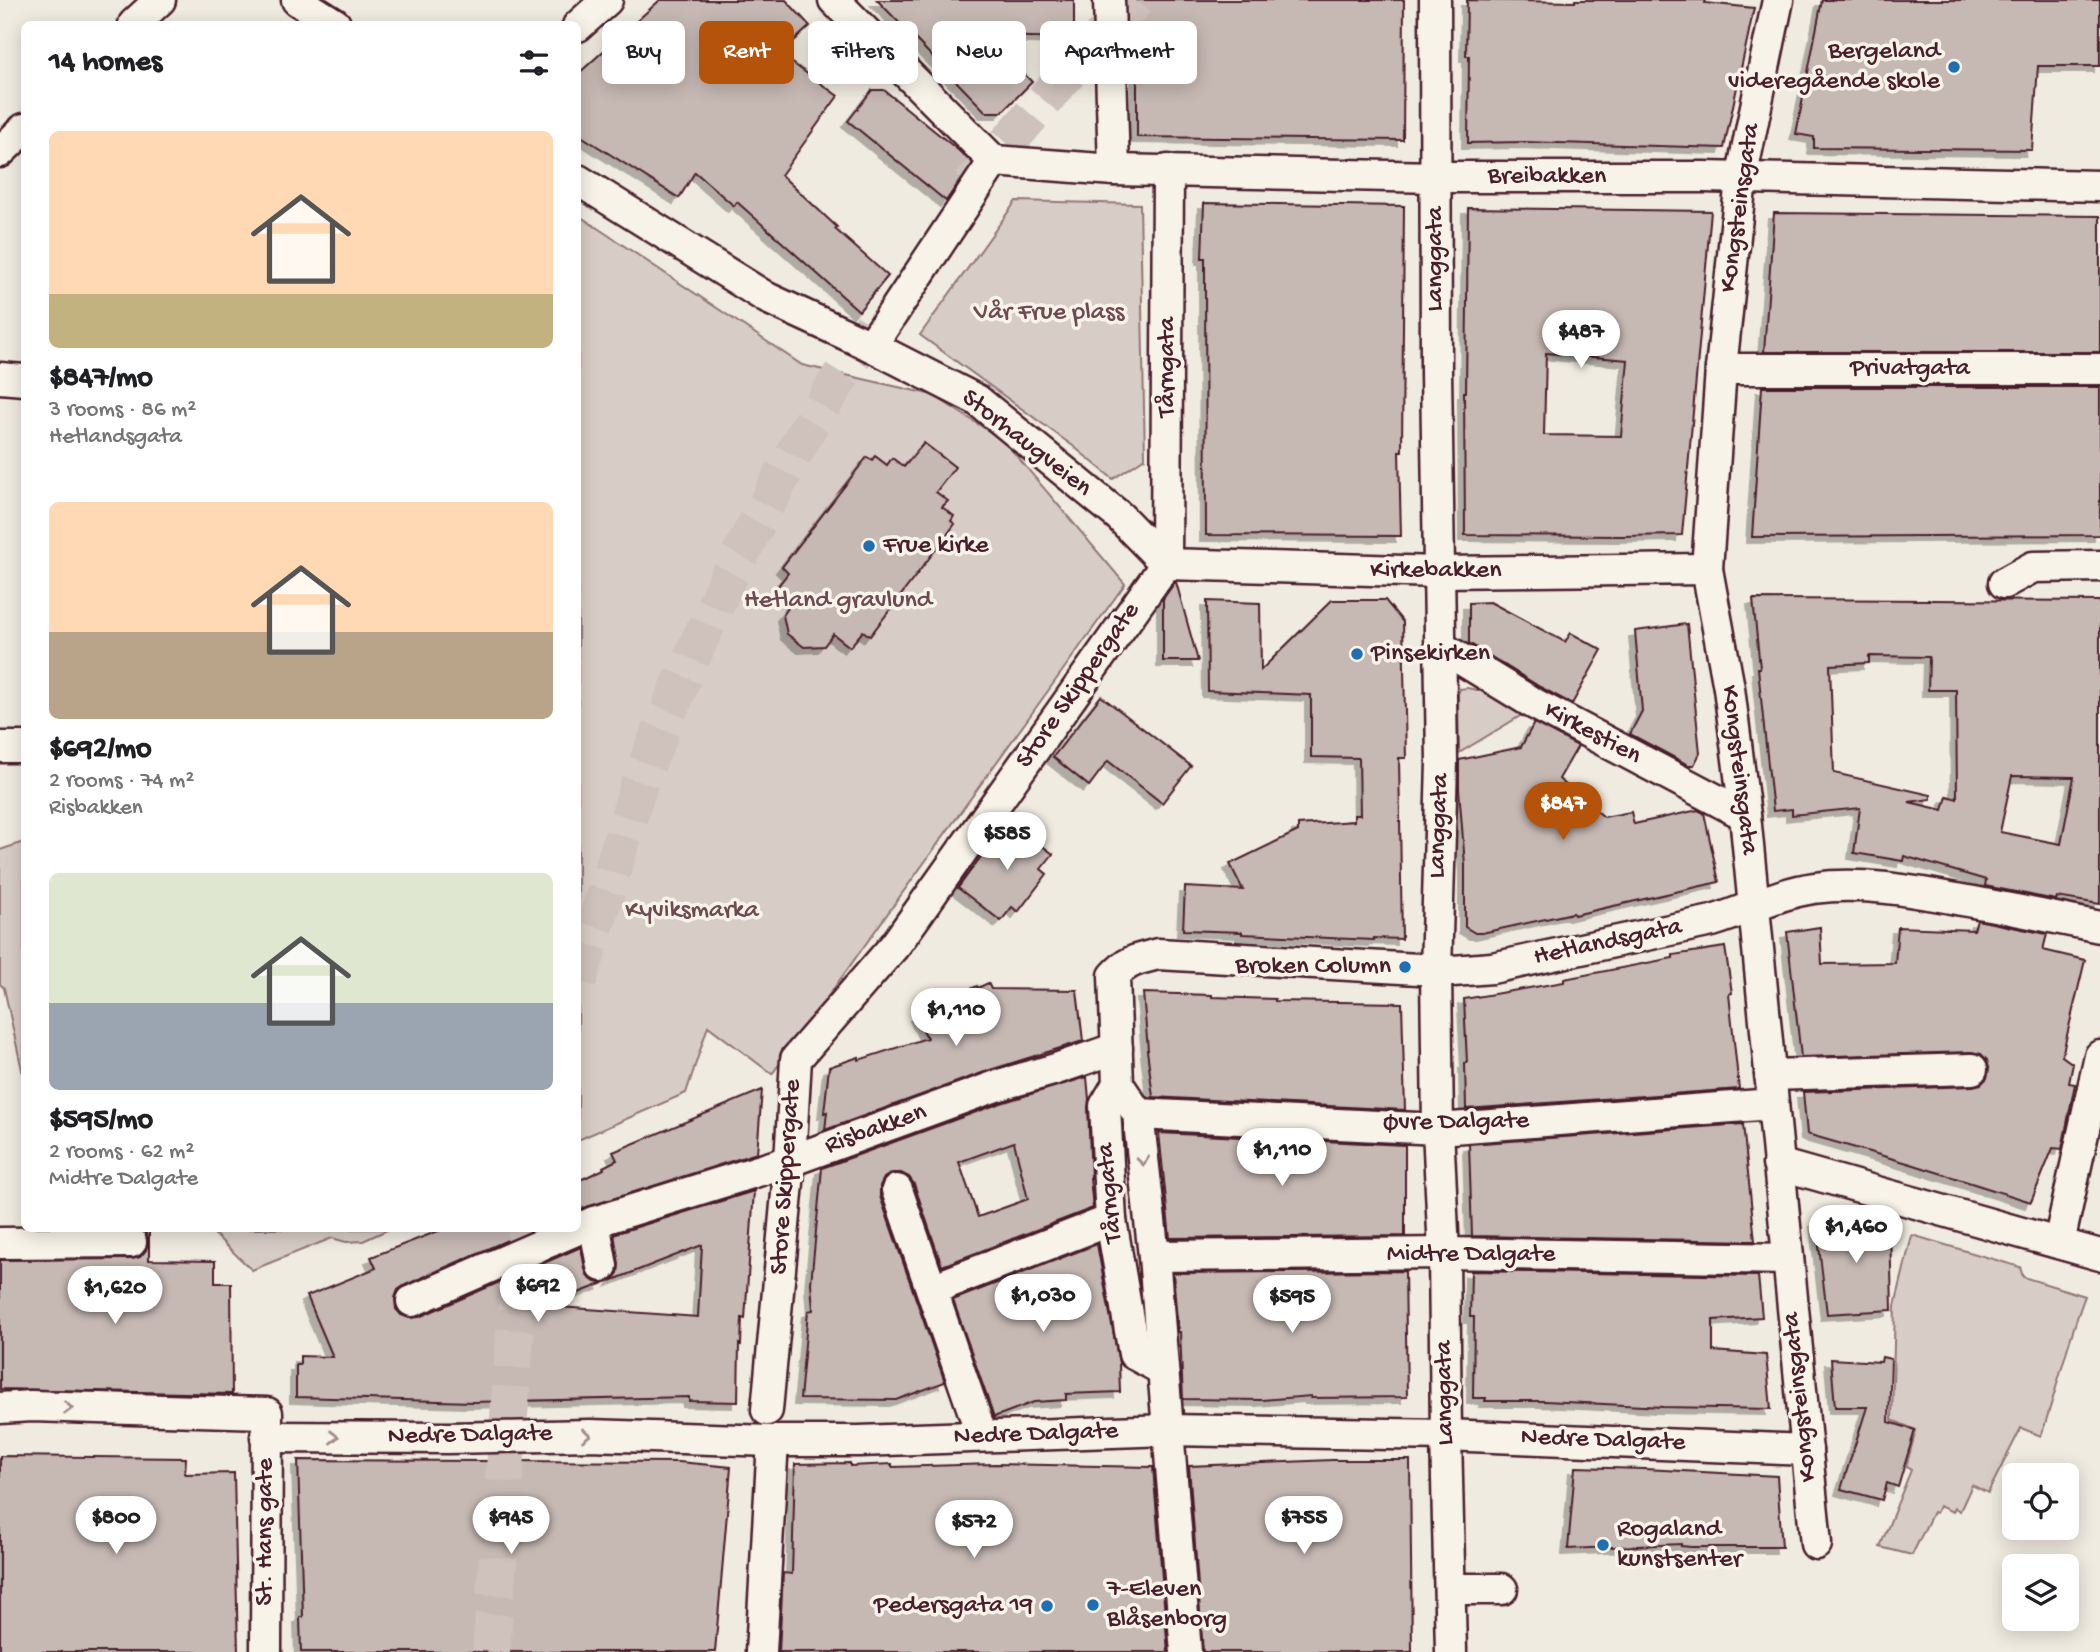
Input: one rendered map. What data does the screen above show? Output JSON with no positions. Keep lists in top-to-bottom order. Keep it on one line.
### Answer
{"streets":{"street":["Breibakken","Kongsteinsgata","Langgata","Tårngata","Privatgata","Storhaugveien","Kirkebakken","Store Skippergate","Kirkestien","Hetlandsgata","Øvre Dalgate","Risbakken","Midtre Dalgate","Nedre Dalgate","St. Hans gate"]},"crossings":[["Breibakken","Kongsteinsgata"],["Breibakken","Langgata"],["Breibakken","Tårngata"],["Kongsteinsgata","Privatgata"],["Kongsteinsgata","Kirkebakken"],["Kongsteinsgata","Kirkestien"],["Kongsteinsgata","Hetlandsgata"],["Kongsteinsgata","Øvre Dalgate"],["Kongsteinsgata","Midtre Dalgate"],["Kongsteinsgata","Nedre Dalgate"],["Langgata","Kirkebakken"],["Langgata","Kirkestien"],["Langgata","Hetlandsgata"],["Langgata","Øvre Dalgate"],["Langgata","Midtre Dalgate"],["Langgata","Nedre Dalgate"],["Tårngata","Storhaugveien"],["Tårngata","Kirkebakken"],["Tårngata","Store Skippergate"],["Tårngata","Hetlandsgata"],["Tårngata","Øvre Dalgate"],["Tårngata","Risbakken"],["Tårngata","Midtre Dalgate"],["Tårngata","Nedre Dalgate"],["Storhaugveien","Kirkebakken"],["Storhaugveien","Store Skippergate"],["Kirkebakken","Store Skippergate"],["Store Skippergate","Risbakken"],["Nedre Dalgate","St. Hans gate"]],"one_way":["Nedre Dalgate"],"parks":["Vår Frue plass","Hetland gravlund","Kyviksmarka"],"places":["Bergeland videregående skole","Frue kirke","Pinsekirken","Broken Column","Rogaland kunstsenter","7-Eleven Blåsenborg","Pedersgata 19"],"page":{"chip":["Buy","Rent","Filters","New","Apartment"],"heading":"14 homes","list":[{"name":"$847/mo","note":"3 rooms · 86 m² · Hetlandsgata"},{"name":"$692/mo","note":"2 rooms · 74 m² · Risbakken"},{"name":"$595/mo","note":"2 rooms · 62 m² · Midtre Dalgate"}],"price":["$487","$847","$585","$1,110","$1,110","$1,460","$692","$1,620","$1,030","$595","$800","$945","$755","$572"]}}
